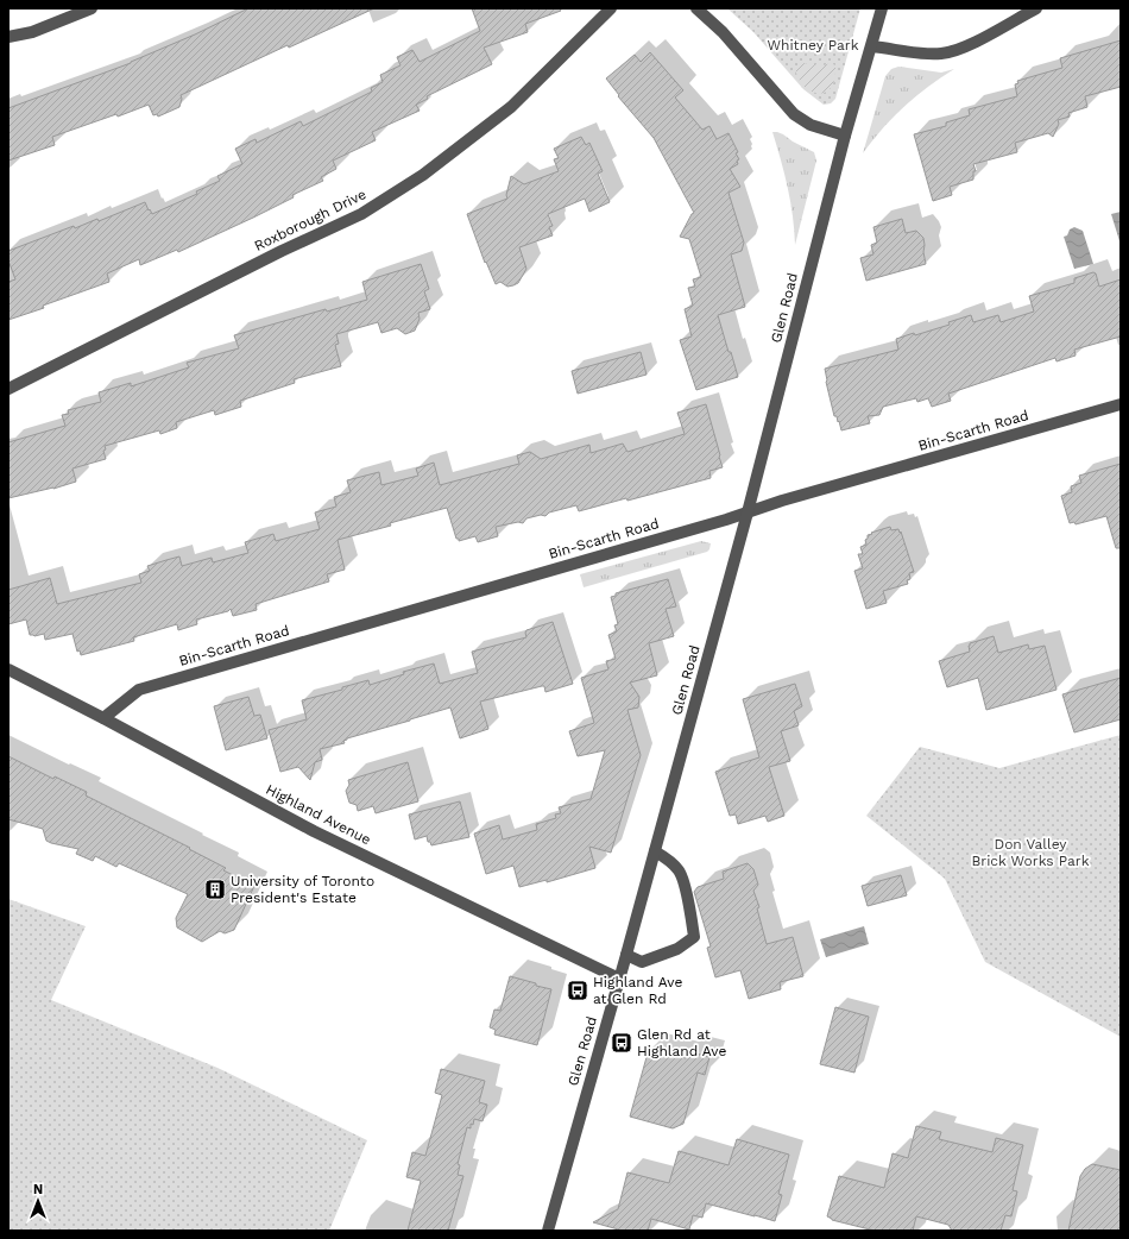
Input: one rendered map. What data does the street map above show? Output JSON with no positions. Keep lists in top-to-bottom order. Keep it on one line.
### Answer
{"streets":{"street":["Roxborough Drive","Glen Road","Bin-Scarth Road","Highland Avenue"]},"crossings":[["Glen Road","Bin-Scarth Road"],["Glen Road","Highland Avenue"],["Bin-Scarth Road","Highland Avenue"]],"parks":["Whitney Park","Don Valley Brick Works Park"],"places":{"building":["University of Toronto President's Estate"],"bus stop":["Highland Ave at Glen Rd","Glen Rd at Highland Ave"]},"north":"top"}
